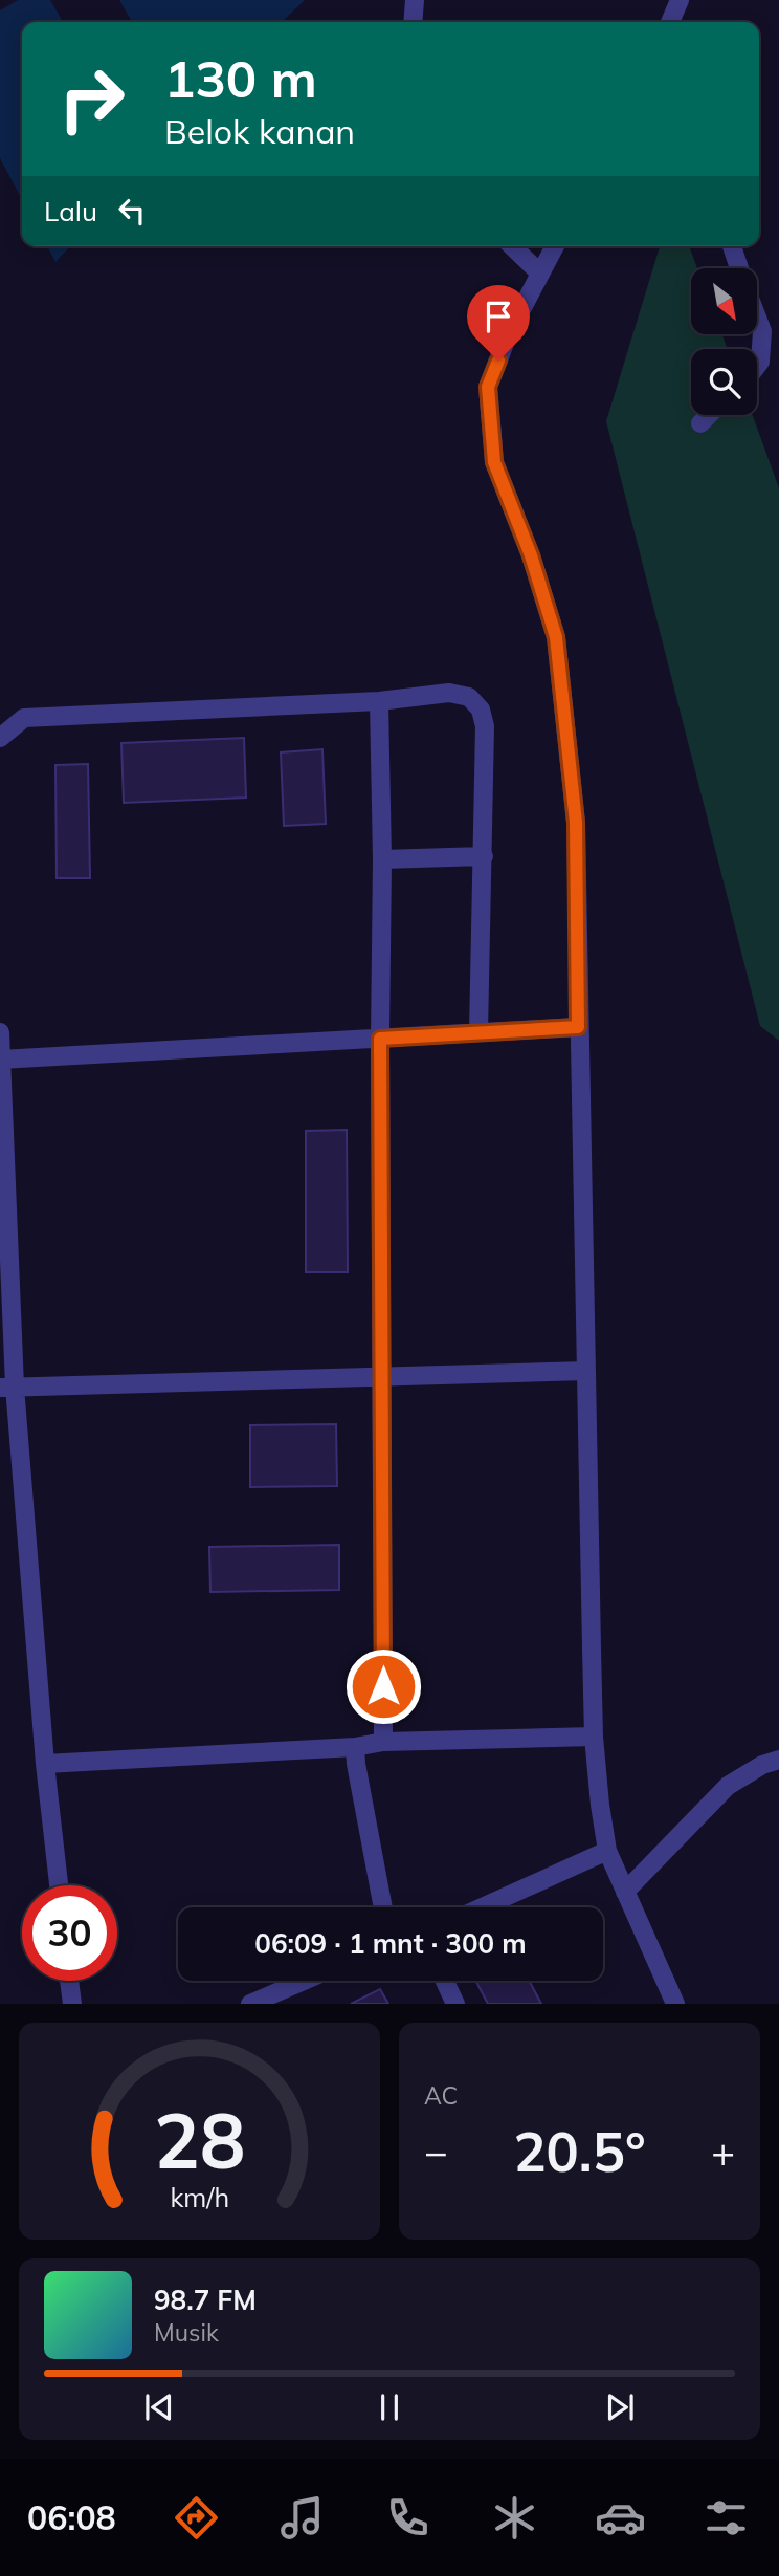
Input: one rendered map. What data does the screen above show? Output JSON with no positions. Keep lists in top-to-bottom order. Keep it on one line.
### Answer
{"north":"bottom right","page":{"turn":["130 m","Belok kanan"],"then":"Lalu","limit":"30","trip":"06:09 · 1 mnt · 300 m","tile":"AC","heat":["−","20.5°","+"],"song":["98.7 FM","Musik"],"tabs":"06:08","gauge":["28","km/h"]}}
